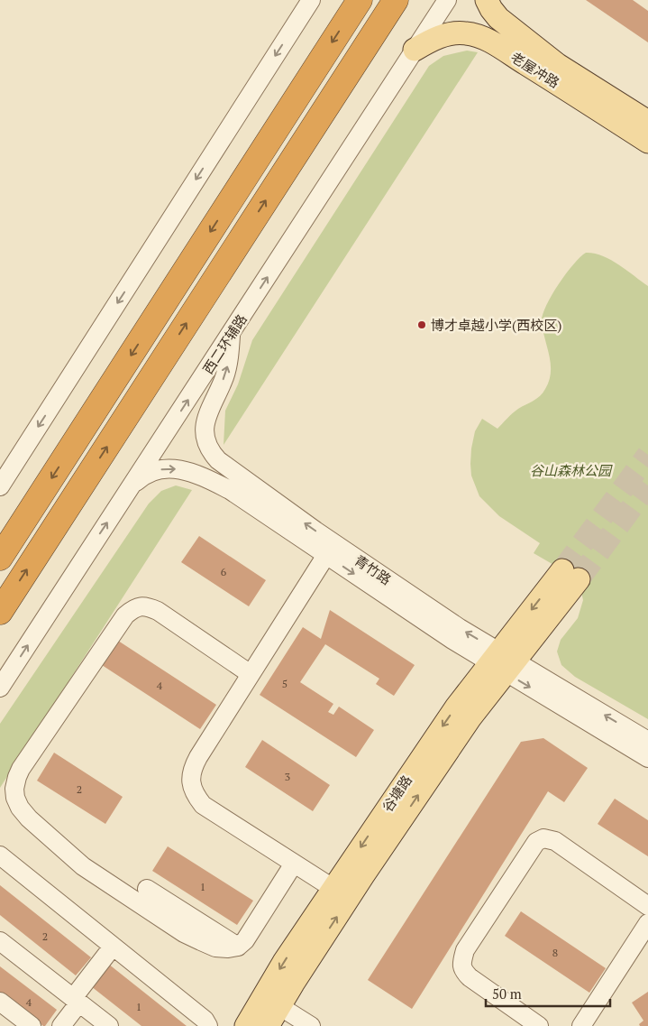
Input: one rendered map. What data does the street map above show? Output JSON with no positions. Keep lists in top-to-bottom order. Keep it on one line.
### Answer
{"streets":{"main road":["老屋冲路","谷塘路"],"street":["西二环辅路","青竹路"]},"crossings":[["老屋冲路","西二环辅路"],["西二环辅路","青竹路"],["青竹路","谷塘路"]],"parks":["谷山森林公园"],"places":["博才卓越小学(西校区)"],"house_numbers":["6","5","4","3","2","1","2","8","4","1"],"scale_bar":"50 m"}
